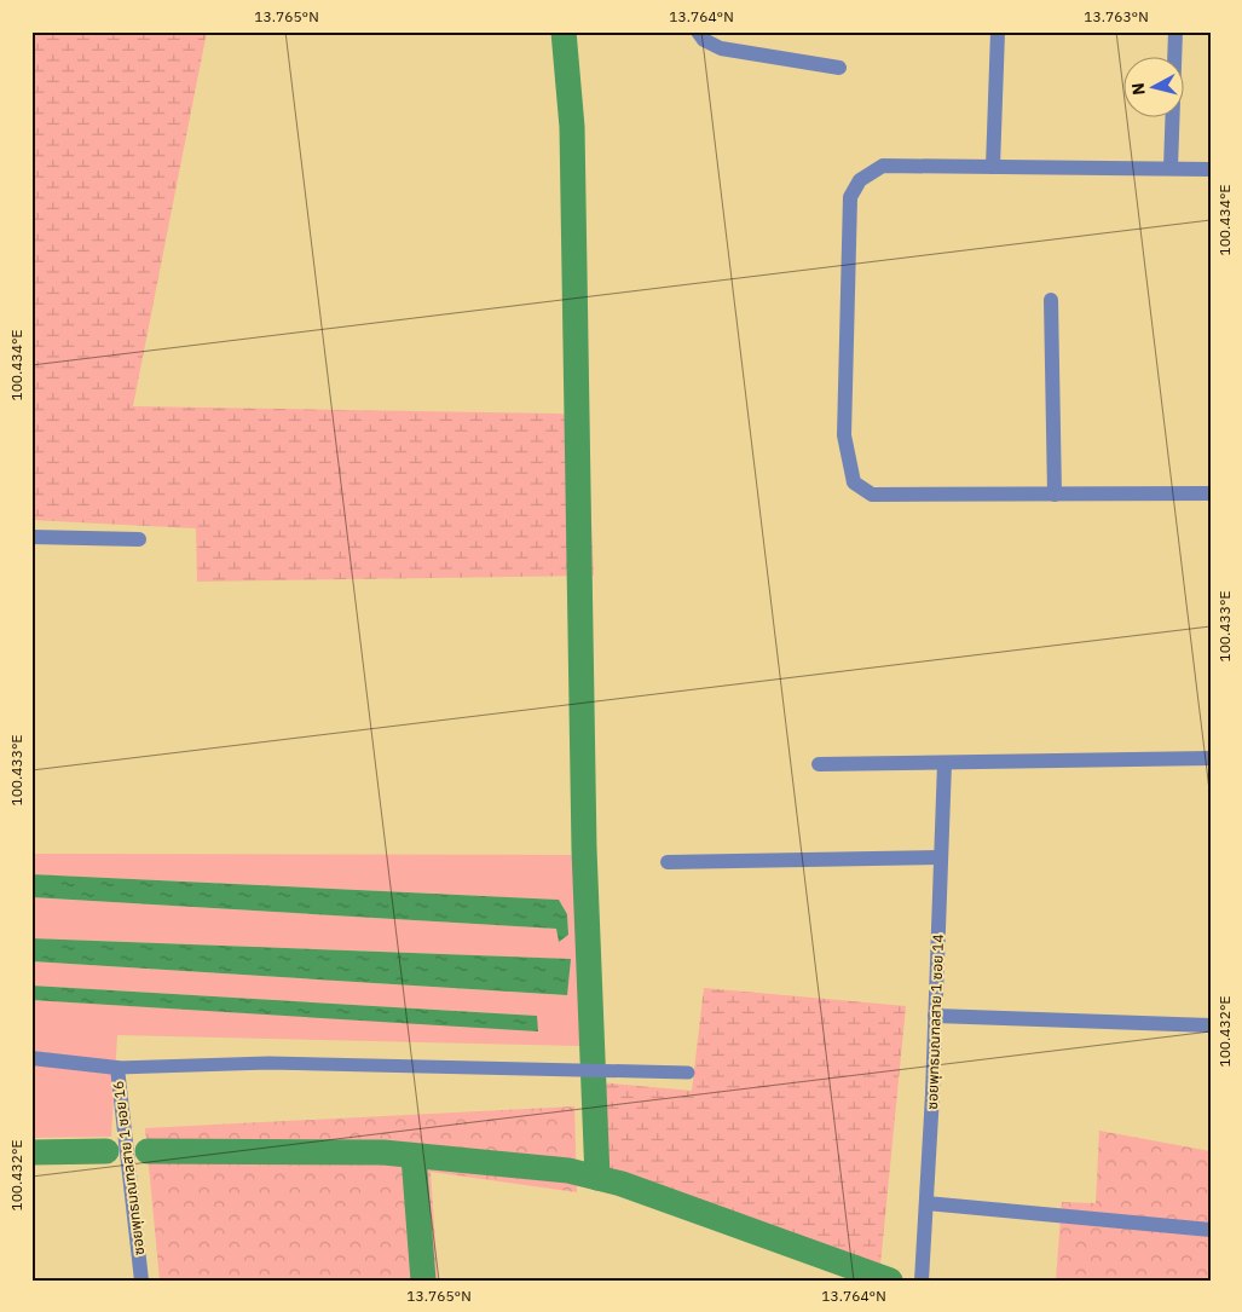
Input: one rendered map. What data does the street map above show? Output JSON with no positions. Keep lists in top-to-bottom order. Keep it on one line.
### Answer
{"streets":{"street":["ซอยพุทธมณฑลสาย 1 ซอย 14","ซอยพุทธมณฑลสาย 1 ซอย 16"]},"north":"left","coordinates":["13.765°N","13.764°N","13.763°N","100.434°E","100.433°E","100.432°E"]}
